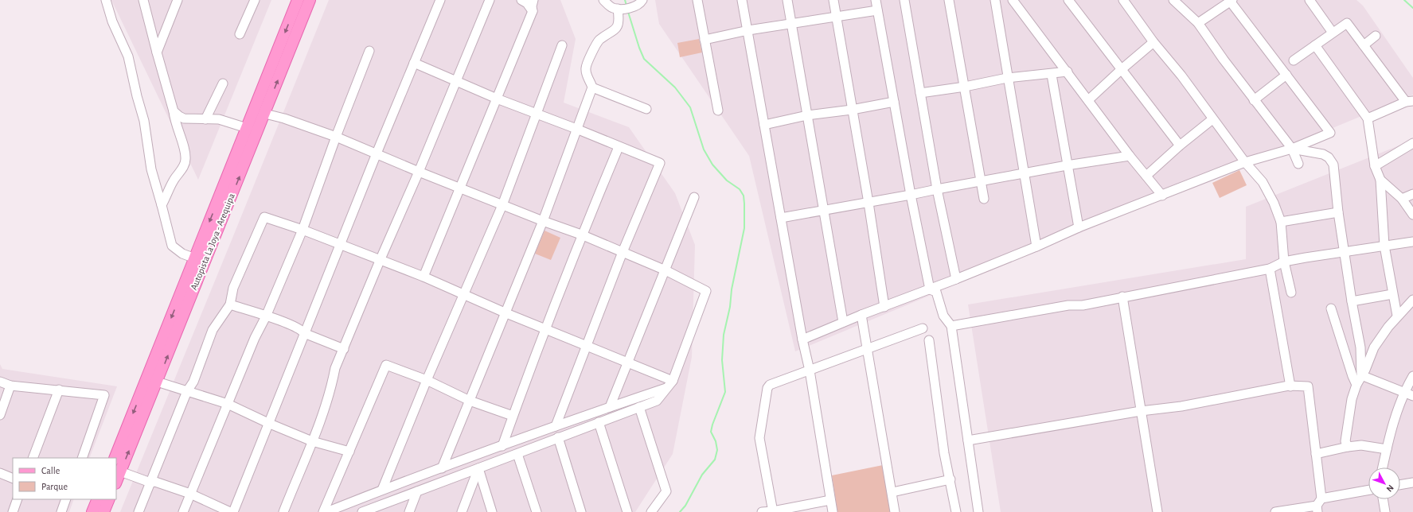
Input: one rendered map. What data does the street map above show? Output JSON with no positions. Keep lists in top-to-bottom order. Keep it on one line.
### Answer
{"streets":{"main road":["Autopista La Joya - Arequipa"]},"legend":["Calle","Parque"],"north":"bottom right"}
